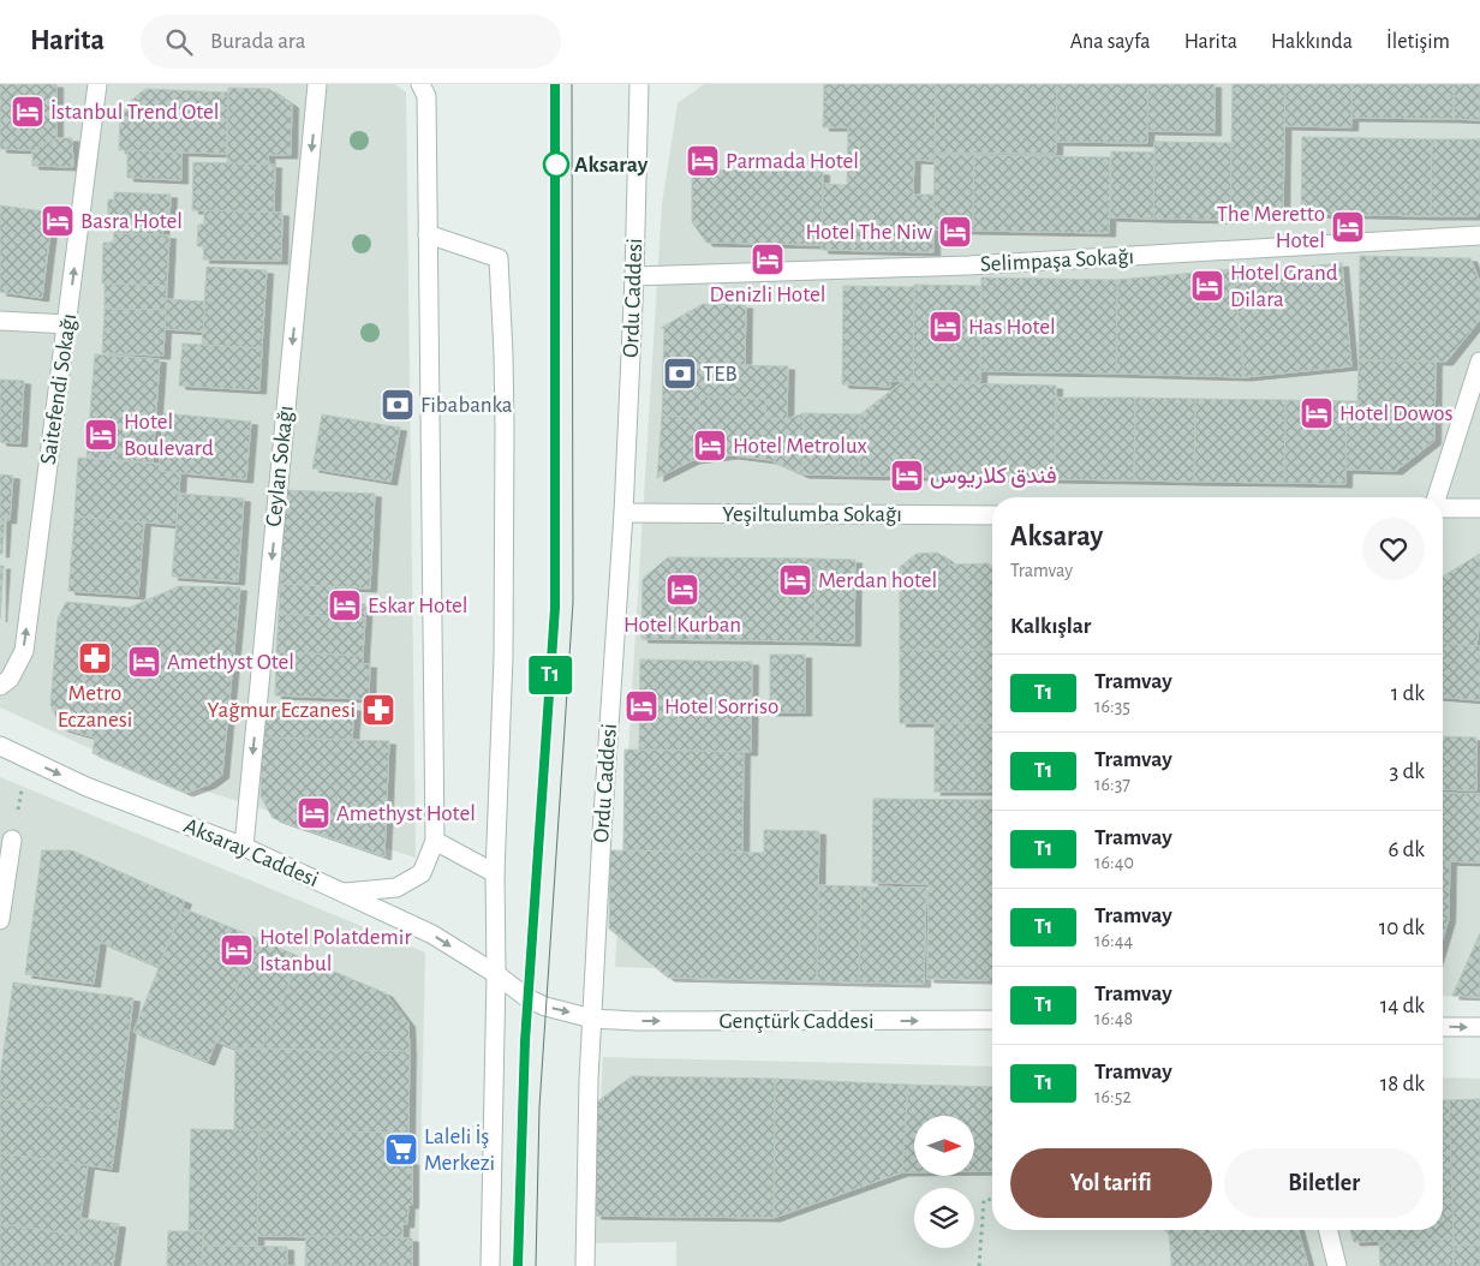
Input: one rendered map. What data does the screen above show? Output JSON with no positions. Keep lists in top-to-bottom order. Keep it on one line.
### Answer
{"streets":{"street":["Selimpaşa Sokağı","Ordu Caddesi","Saitefendi Sokağı","Ceylan Sokağı","Yeşiltulumba Sokağı","Aksaray Caddesi","Gençtürk Caddesi"]},"crossings":[["Selimpaşa Sokağı","Ordu Caddesi"],["Ordu Caddesi","Yeşiltulumba Sokağı"],["Ordu Caddesi","Aksaray Caddesi"],["Ordu Caddesi","Gençtürk Caddesi"],["Ceylan Sokağı","Aksaray Caddesi"],["Aksaray Caddesi","Gençtürk Caddesi"]],"one_way":["Saitefendi Sokağı","Aksaray Caddesi","Gençtürk Caddesi"],"places":{"hotel":["İstanbul Trend Otel","Parmada Hotel","Basra Hotel","The Meretto Hotel","Hotel The Niw","Denizli Hotel","Hotel Grand Dilara","Has Hotel","Hotel Dowos","Hotel Boulevard","Hotel Metrolux","فندق كلاريوس","Merdan hotel","Hotel Kurban","Eskar Hotel","Amethyst Otel","Hotel Sorriso","Amethyst Hotel","Hotel Polatdemir Istanbul"],"other":["Aksaray"],"bank":["TEB","Fibabanka"],"pharmacy":["Metro Eczanesi","Yağmur Eczanesi"],"supermarket":["Laleli İş Merkezi"]},"lines":["tram line T1"],"north":"right","page":{"header":"Harita","search":"Burada ara","nav":["Ana sayfa","Harita","Hakkında","İletişim"],"on_map":"T1","heading":[["Aksaray","Tramvay"],"Kalkışlar"],"list":[{"mark":"T1","name":"Tramvay","note":"16:35","value":"1 dk"},{"mark":"T1","name":"Tramvay","note":"16:37","value":"3 dk"},{"mark":"T1","name":"Tramvay","note":"16:40","value":"6 dk"},{"mark":"T1","name":"Tramvay","note":"16:44","value":"10 dk"},{"mark":"T1","name":"Tramvay","note":"16:48","value":"14 dk"},{"mark":"T1","name":"Tramvay","note":"16:52","value":"18 dk"}],"buttons":["Yol tarifi","Biletler"]}}
